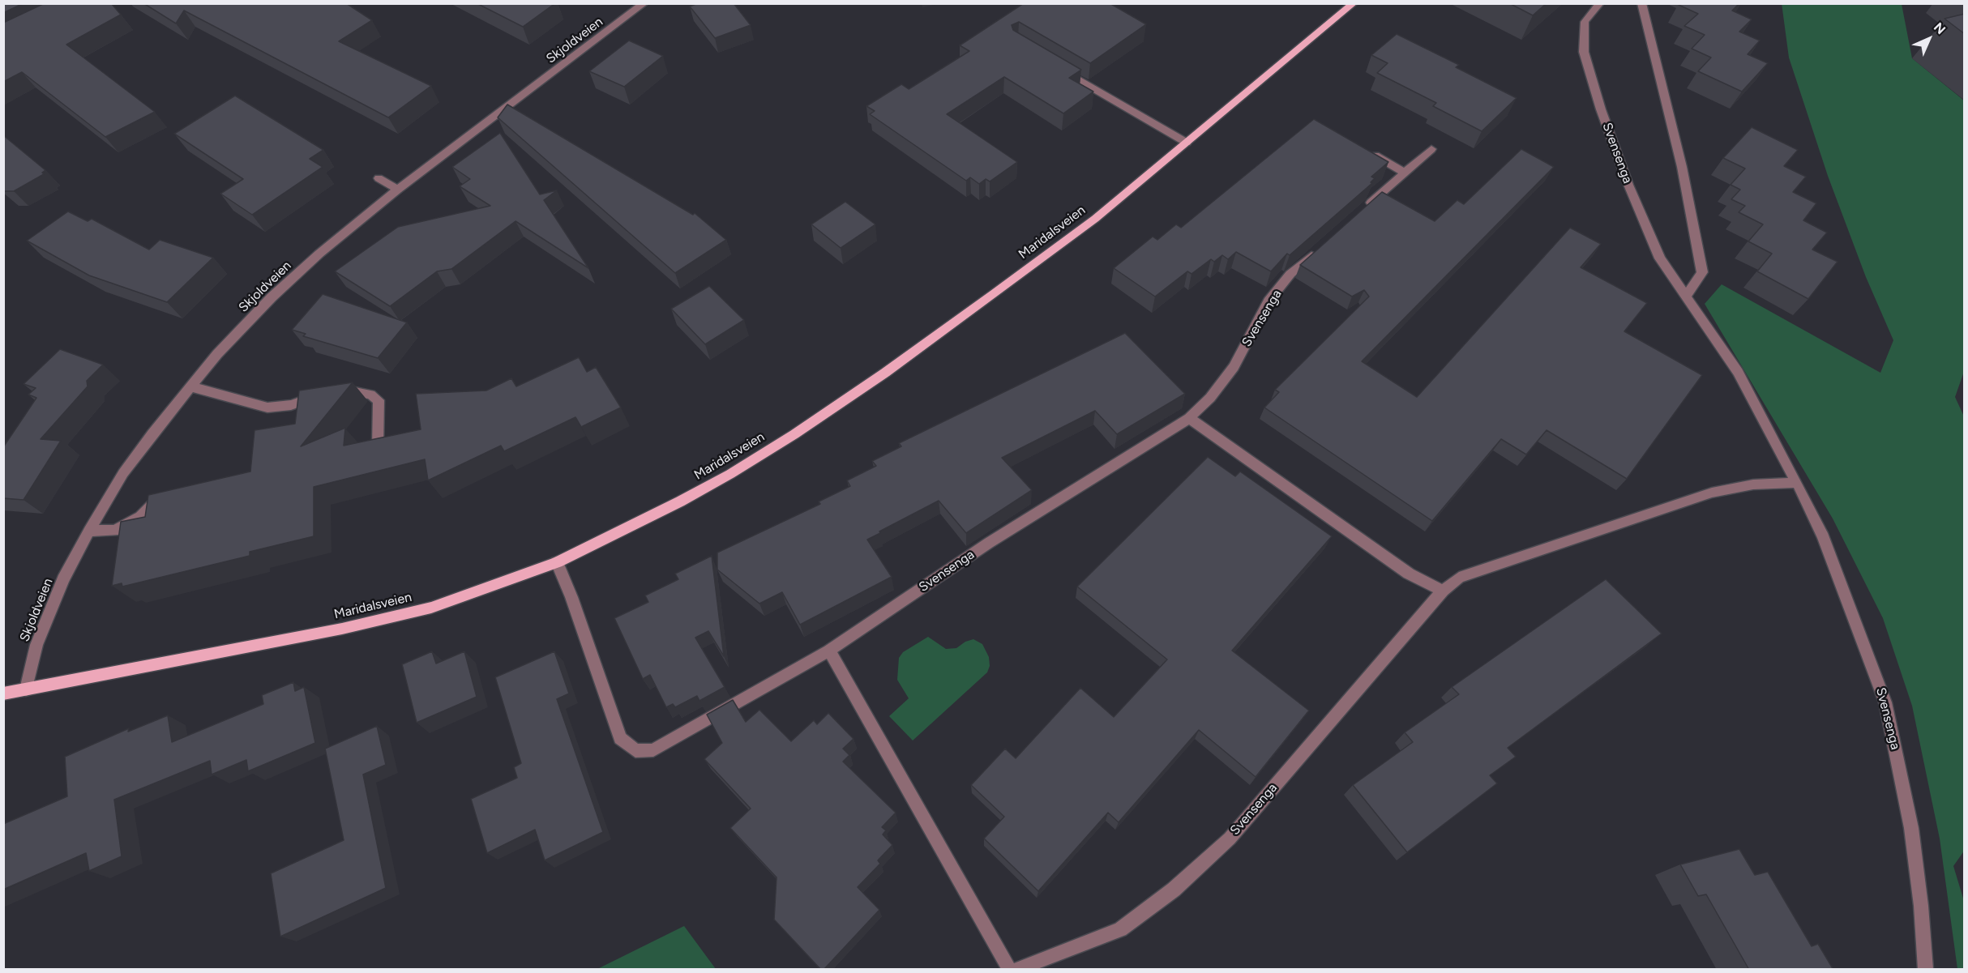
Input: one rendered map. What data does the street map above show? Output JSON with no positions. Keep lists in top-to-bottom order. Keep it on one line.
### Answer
{"streets":{"main road":["Maridalsveien"],"street":["Skjoldveien","Svensenga"]},"crossings":[["Skjoldveien","Maridalsveien"],["Svensenga","Maridalsveien"]],"north":"top right"}
